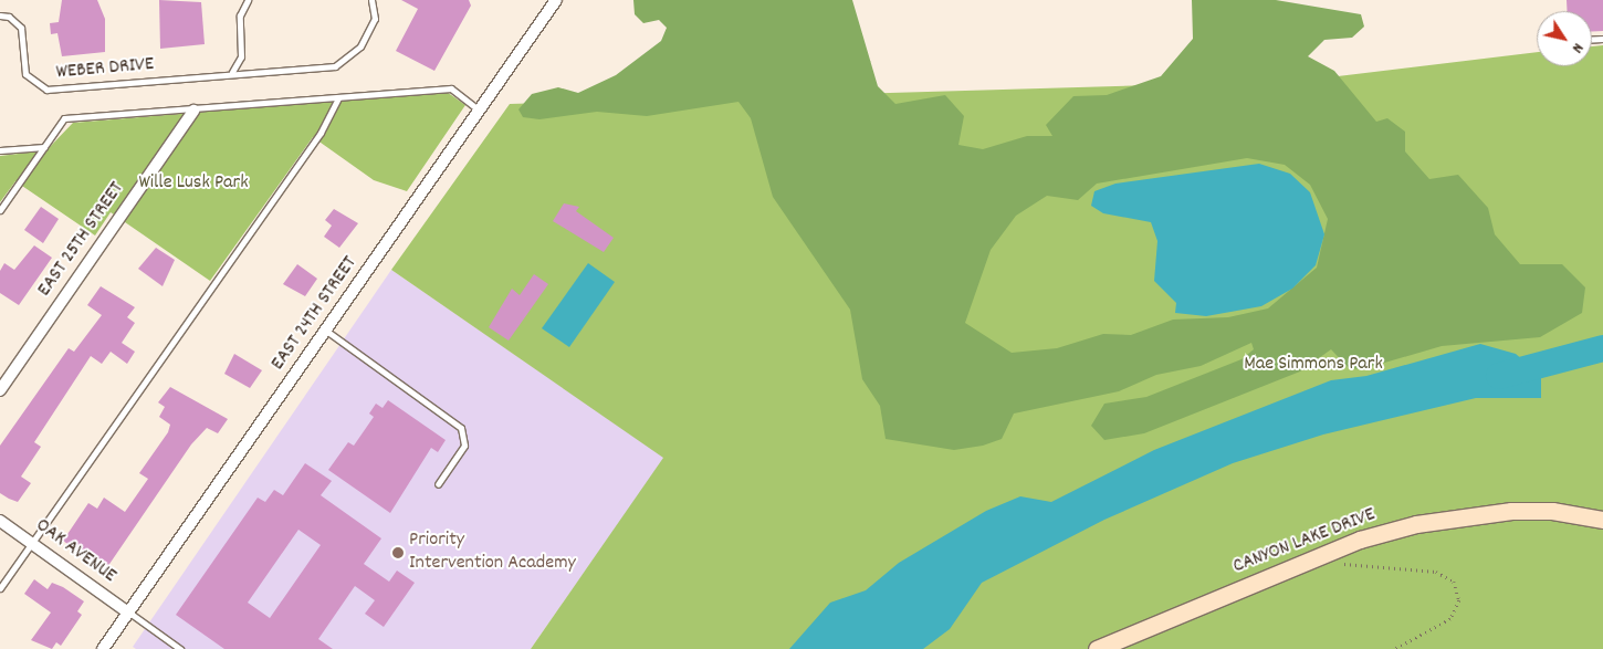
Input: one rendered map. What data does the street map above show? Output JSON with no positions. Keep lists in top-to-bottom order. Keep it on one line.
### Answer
{"streets":{"street":["EAST 25TH STREET","EAST 24TH STREET","CANYON LAKE DRIVE","OAK AVENUE"],"lane":["WEBER DRIVE"]},"crossings":[["EAST 24TH STREET","OAK AVENUE"]],"parks":["Wille Lusk Park","Mae Simmons Park"],"places":["Priority Intervention Academy"],"north":"bottom right"}
